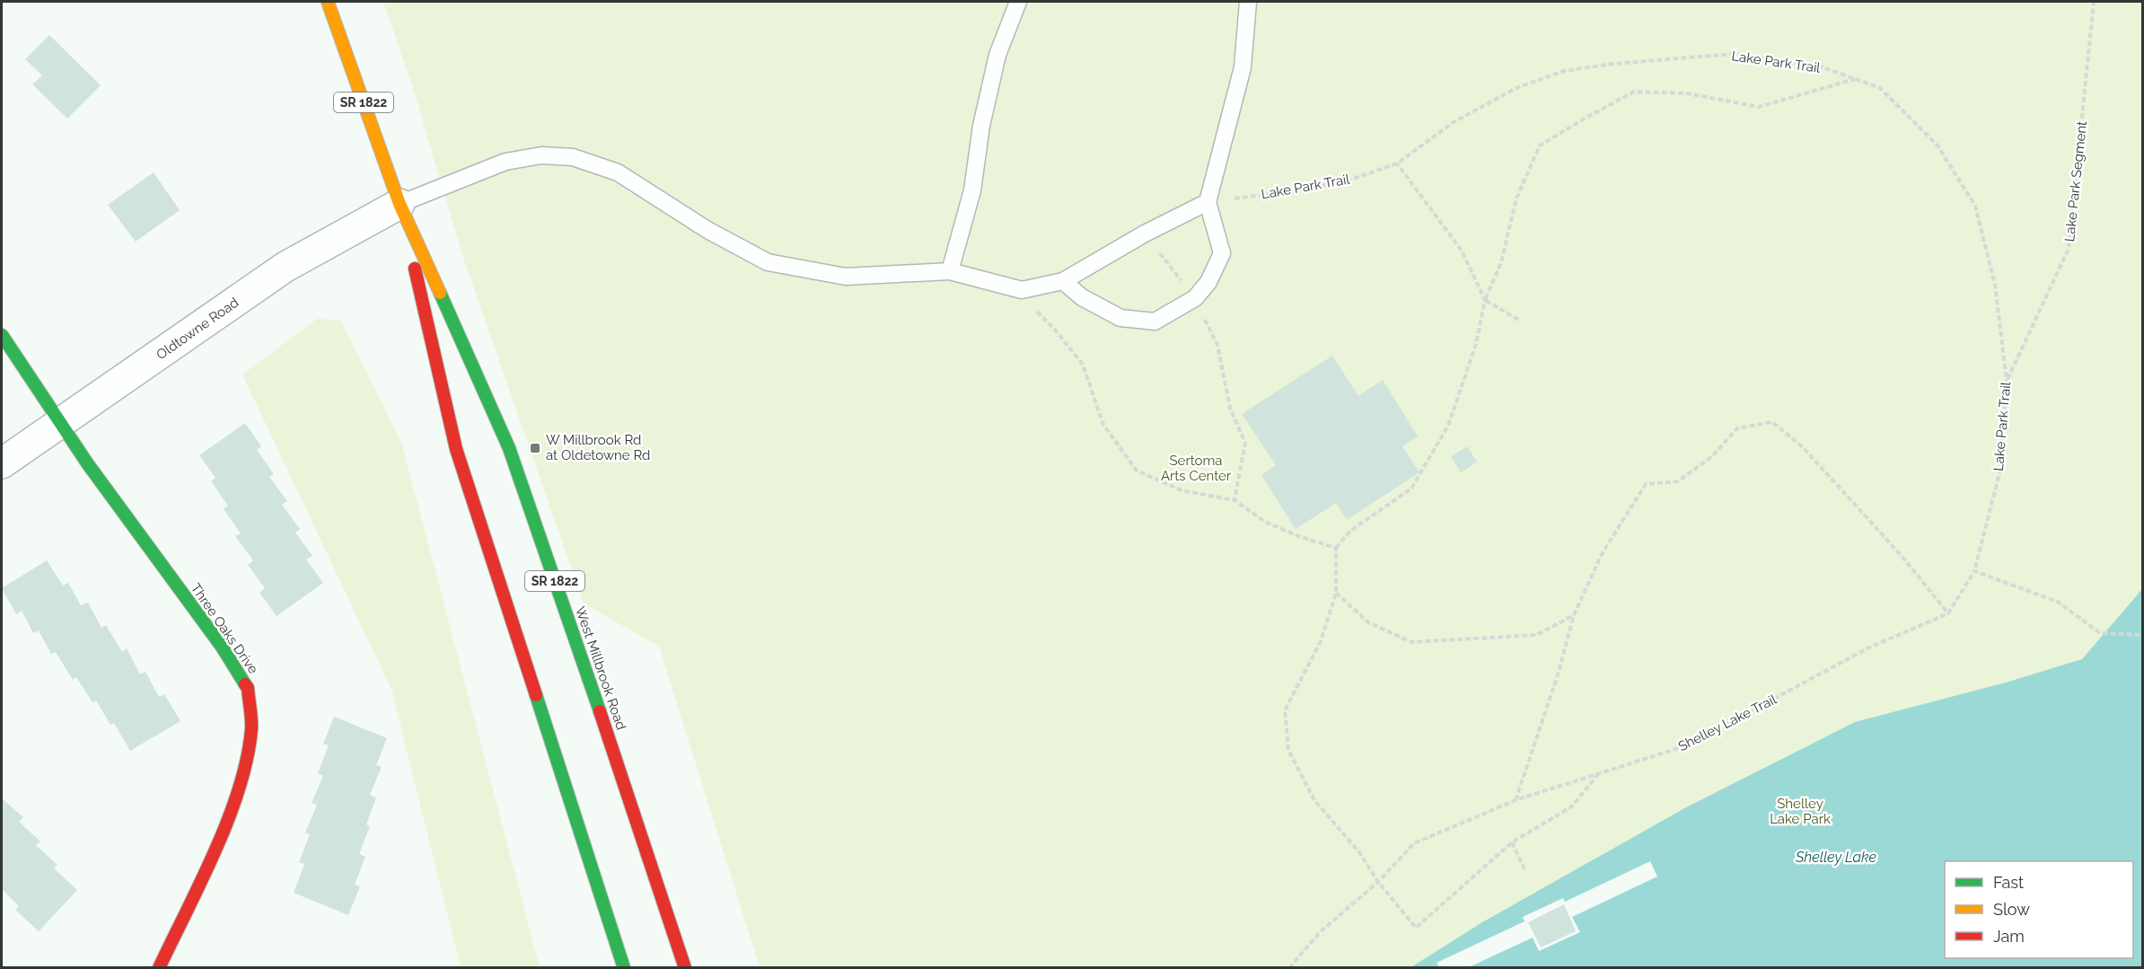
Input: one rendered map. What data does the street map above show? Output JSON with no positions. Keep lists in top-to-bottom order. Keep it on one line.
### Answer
{"streets":{"main road":["SR 1822","Three Oaks Drive","West Millbrook Road"],"street":["Oldtowne Road"],"path":["Lake Park Trail","Lake Park Segment","Shelley Lake Trail"]},"crossings":[["Lake Park Trail","Lake Park Segment"],["Oldtowne Road","Three Oaks Drive"],["Oldtowne Road","West Millbrook Road"]],"water":["Shelley Lake"],"parks":["Sertoma Arts Center","Shelley Lake Park"],"places":{"transit":["W Millbrook Rd at Oldetowne Rd"]},"legend":["Fast","Slow","Jam"]}
